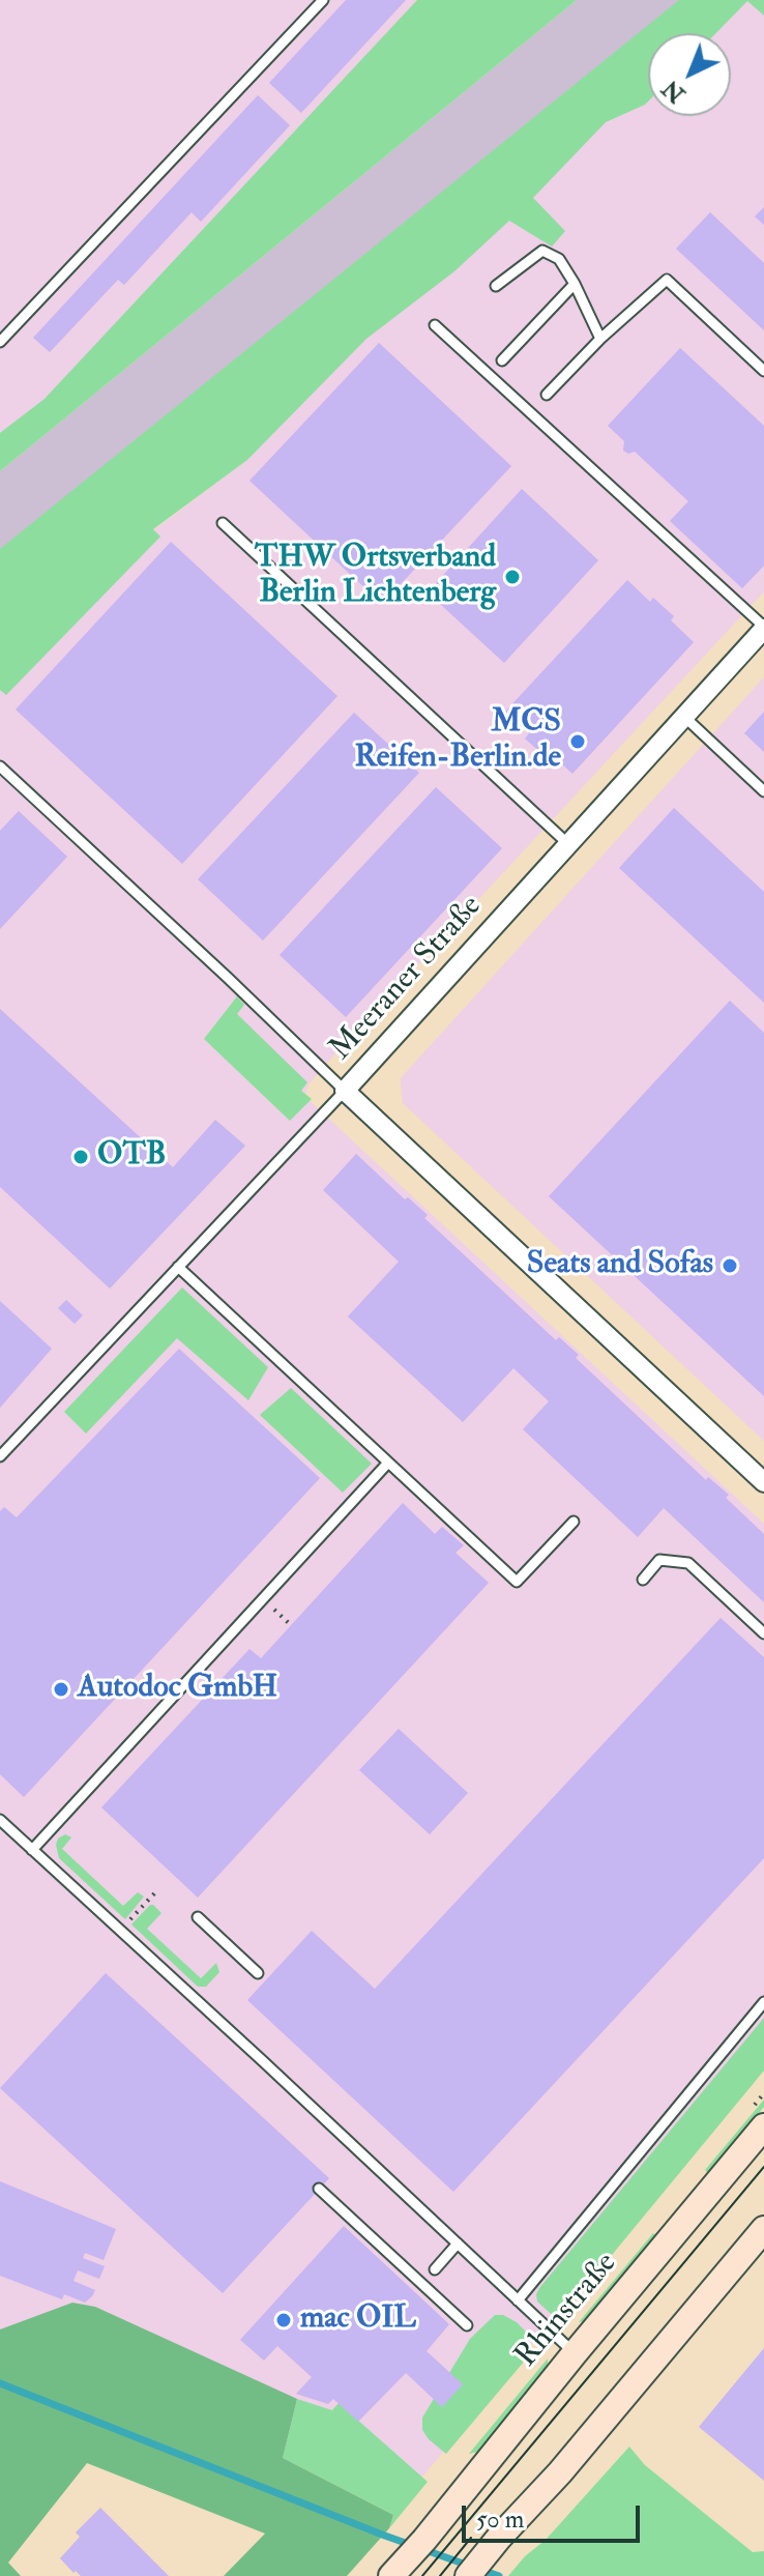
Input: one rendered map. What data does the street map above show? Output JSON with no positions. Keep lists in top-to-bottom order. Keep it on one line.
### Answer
{"streets":{"main road":["Rhinstraße"],"street":["Meeraner Straße"]},"places":["THW Ortsverband Berlin Lichtenberg","MCS Reifen-Berlin.de","OTB","Seats and Sofas","Autodoc GmbH","mac OIL"],"scale_bar":"50 m","north":"bottom left"}
